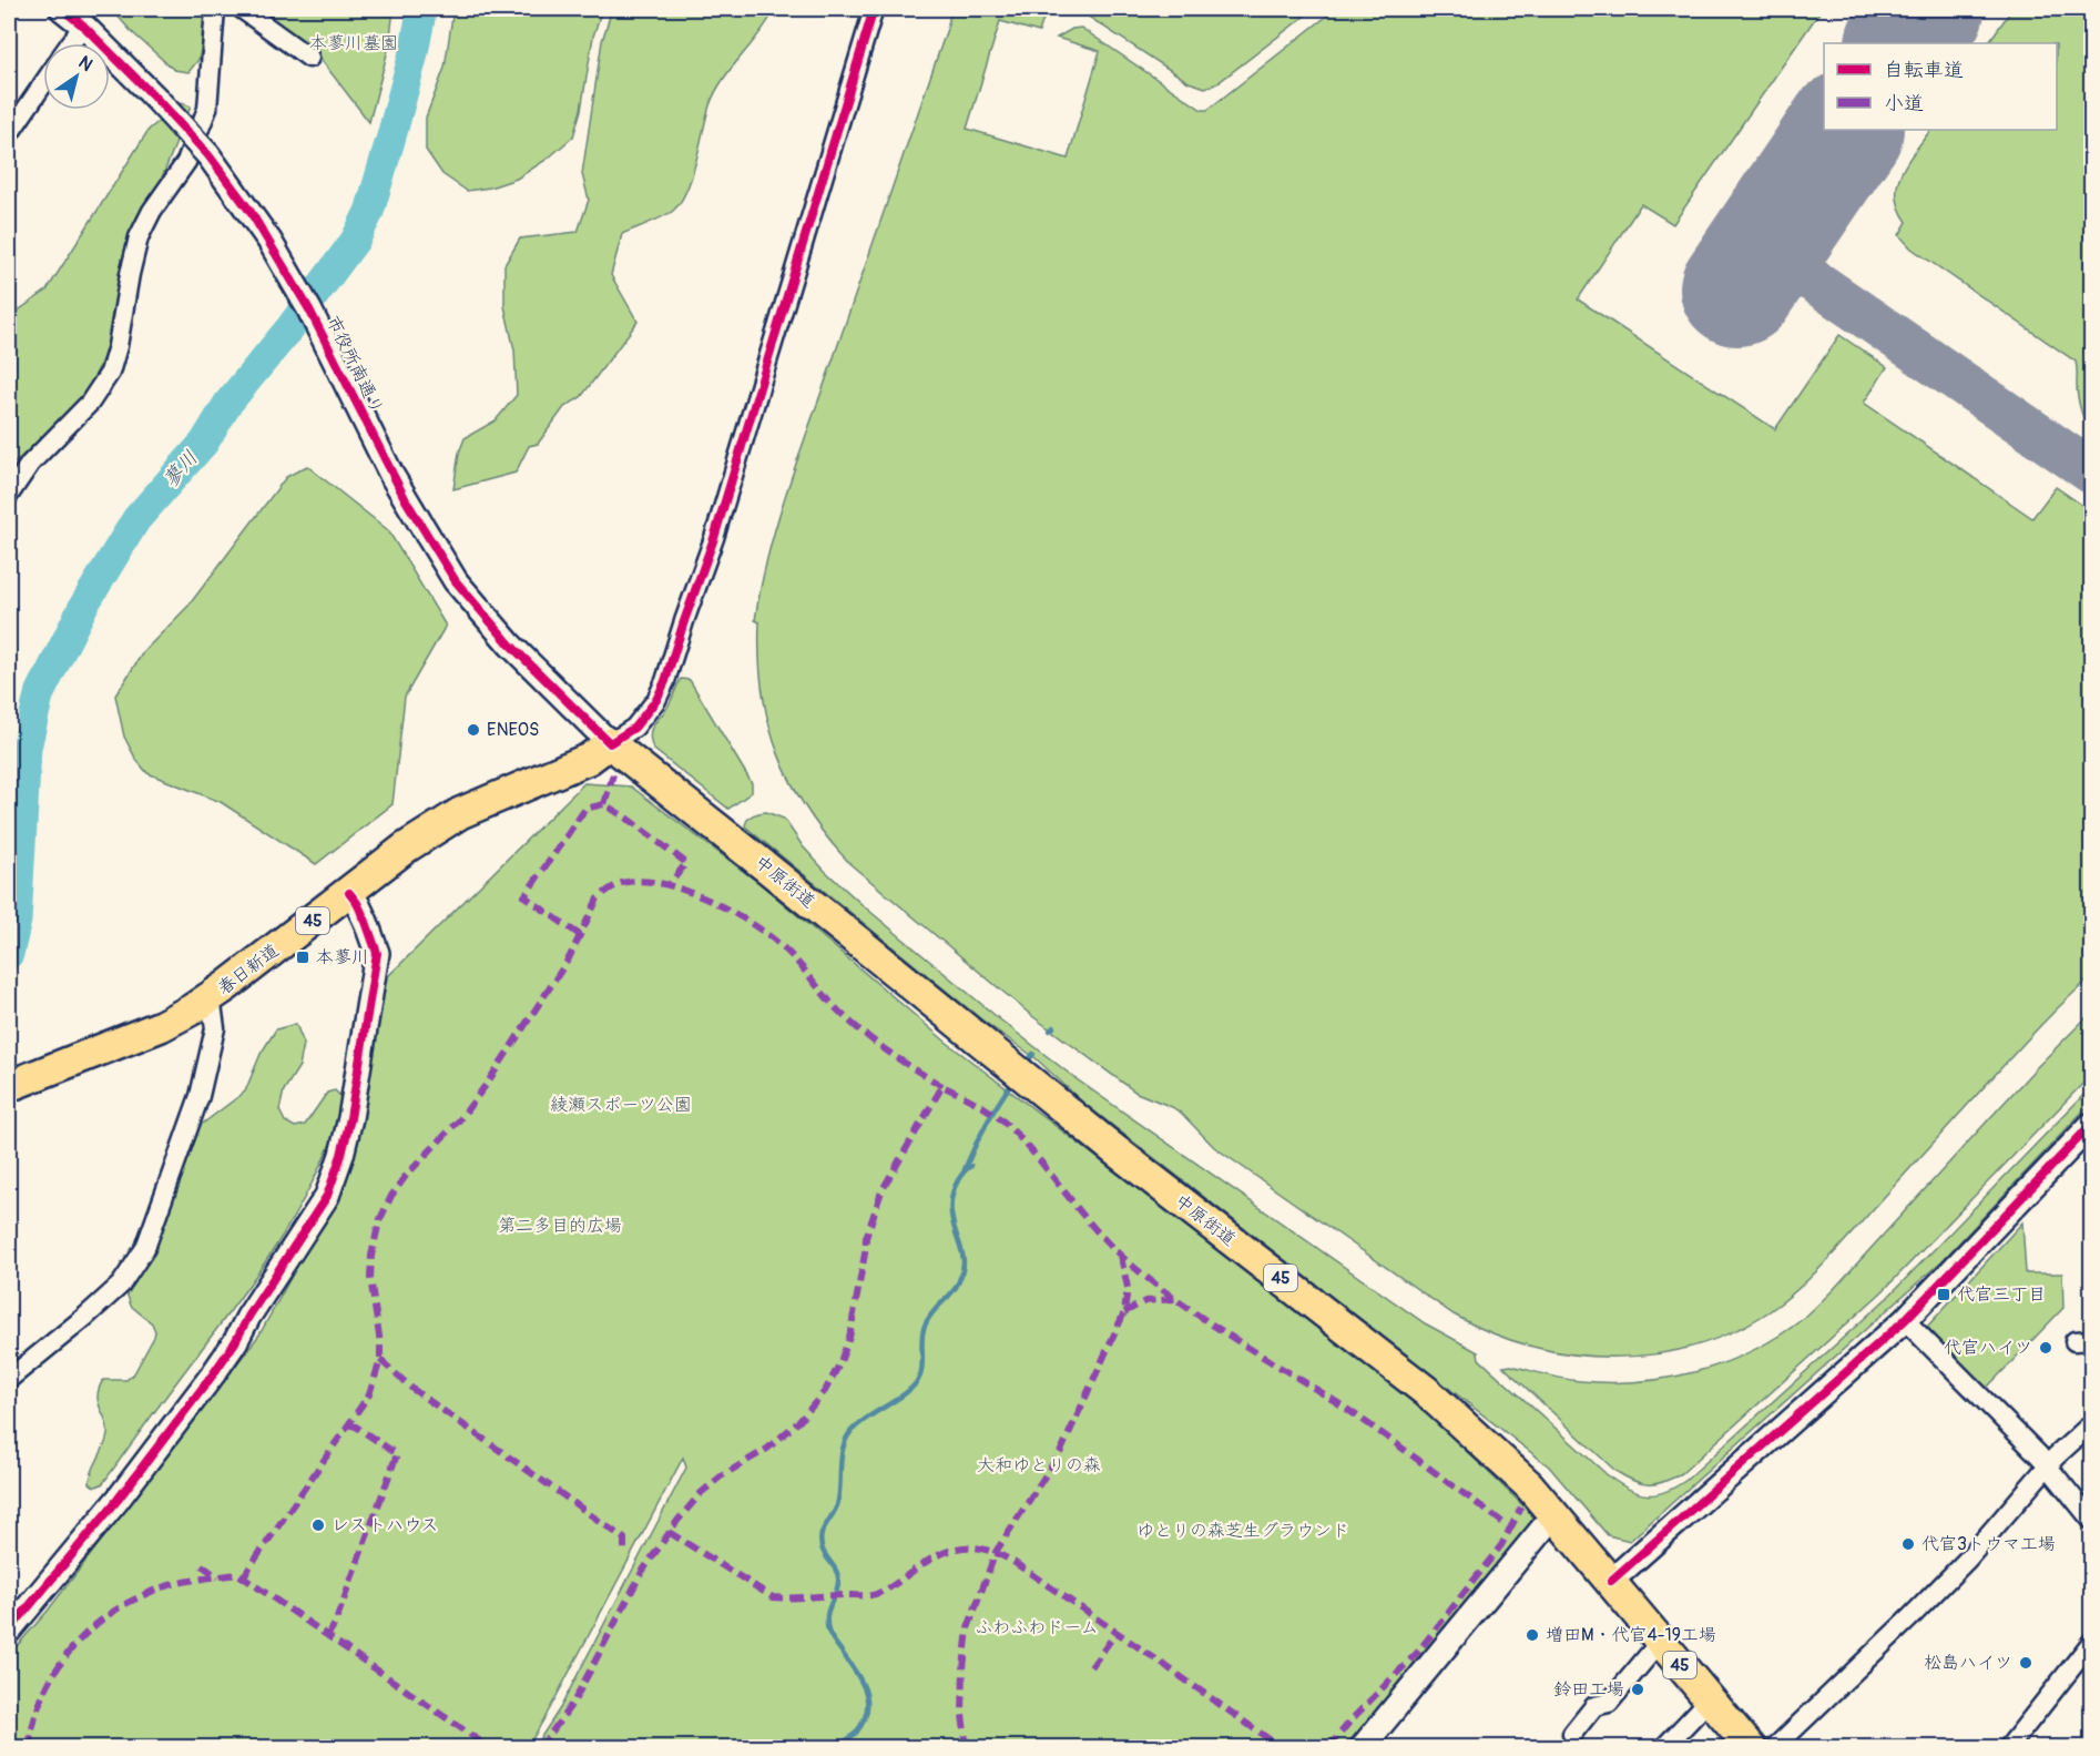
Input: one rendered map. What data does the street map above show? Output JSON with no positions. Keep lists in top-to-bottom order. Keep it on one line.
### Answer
{"streets":{"main road":["中原街道","45","春日新道"],"street":["市役所南通り"]},"crossings":[["市役所南通り","中原街道"],["市役所南通り","春日新道"],["中原街道","春日新道"]],"water":["蓼川"],"parks":["本蓼川墓園","綾瀬スポーツ公園","第二多目的広場","大和ゆとりの森","ゆとりの森芝生グラウンド","ふわふわドーム"],"places":{"other":["ENEOS","代官ハイツ","レストハウス","代官3トウマ工場","増田M・代官4-19工場","松島ハイツ","鈴田工場"],"transit":["本蓼川","代官三丁目"]},"legend":["自転車道","小道"],"north":"top right"}
